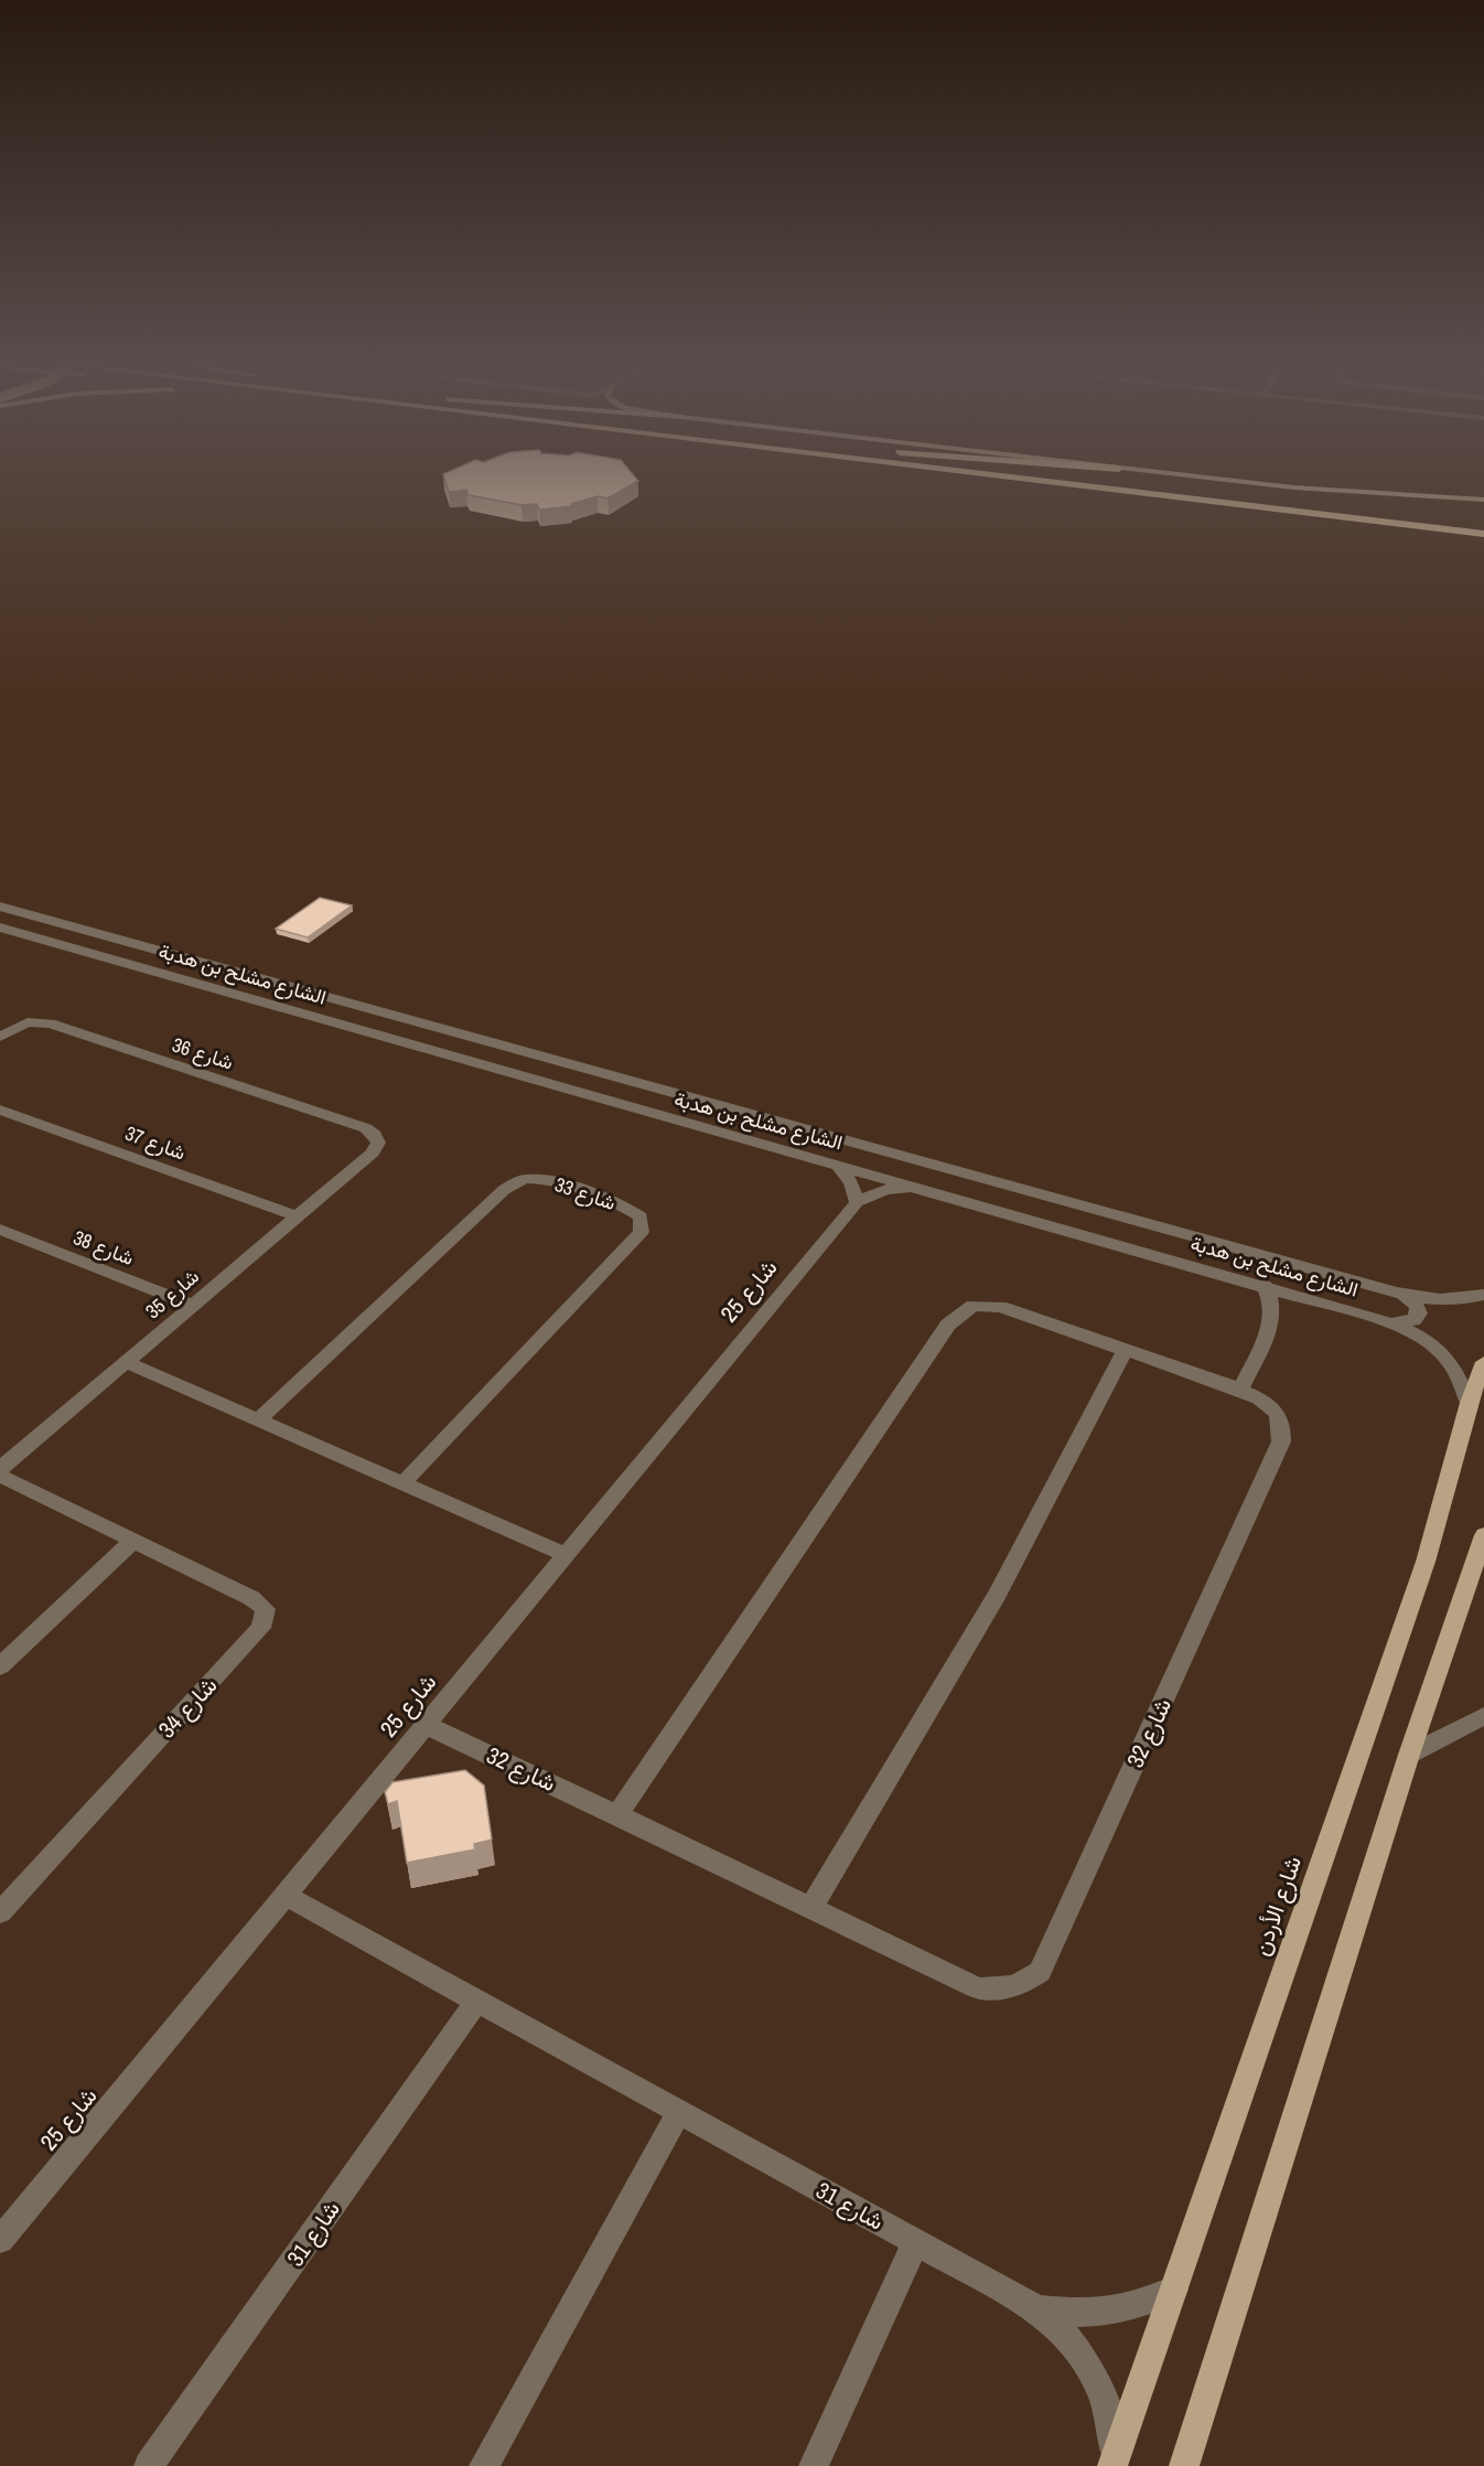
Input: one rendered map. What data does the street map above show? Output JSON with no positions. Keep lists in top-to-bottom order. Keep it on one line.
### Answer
{"streets":{"main road":["شارع الأردن"],"street":["الشارع مشلح بن هدبة","شارع 36","شارع 37","شارع 33","شارع 38","شارع 25","شارع 35","شارع 34","شارع 32","شارع 31"]},"crossings":[["الشارع مشلح بن هدبة","شارع 25"],["الشارع مشلح بن هدبة","شارع الأردن"],["شارع 36","شارع 35"],["شارع 37","شارع 35"],["شارع 38","شارع 35"],["شارع 25","شارع 32"],["شارع 25","شارع 31"],["شارع الأردن","شارع 31"]]}
